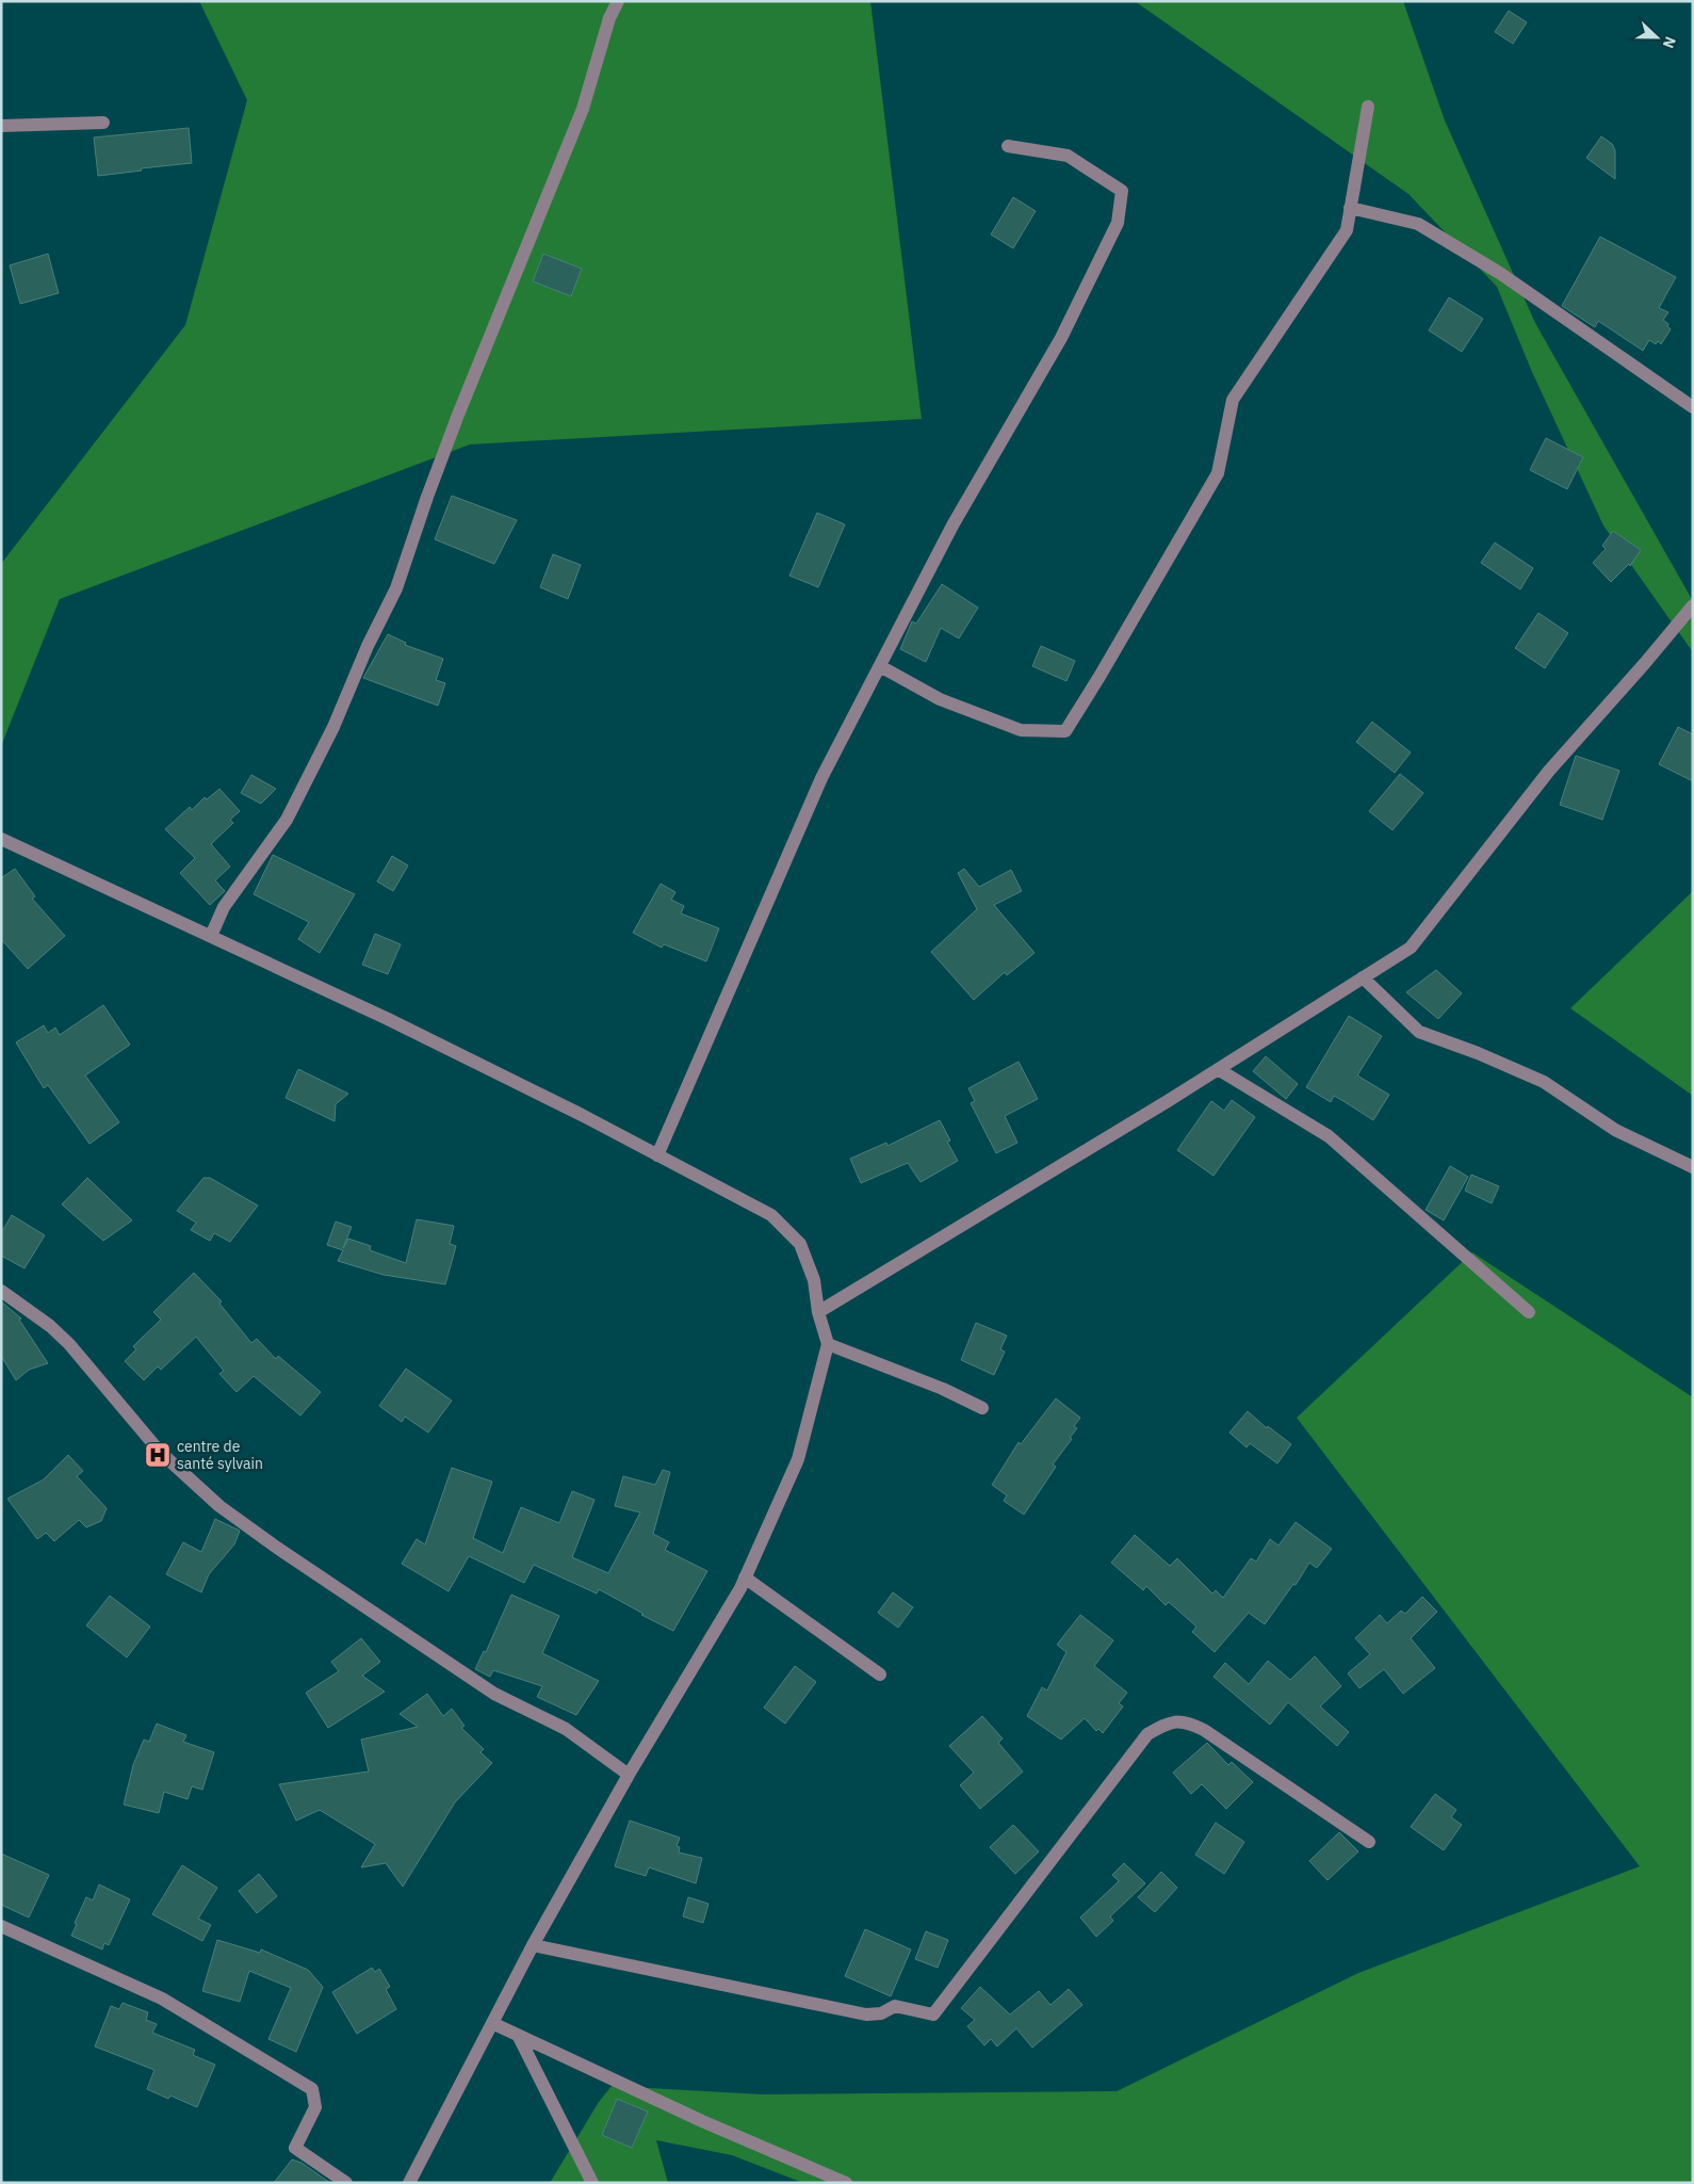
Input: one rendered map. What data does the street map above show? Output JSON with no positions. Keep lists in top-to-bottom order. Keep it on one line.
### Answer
{"places":{"hospital":["centre de santé sylvain"]},"north":"right"}
